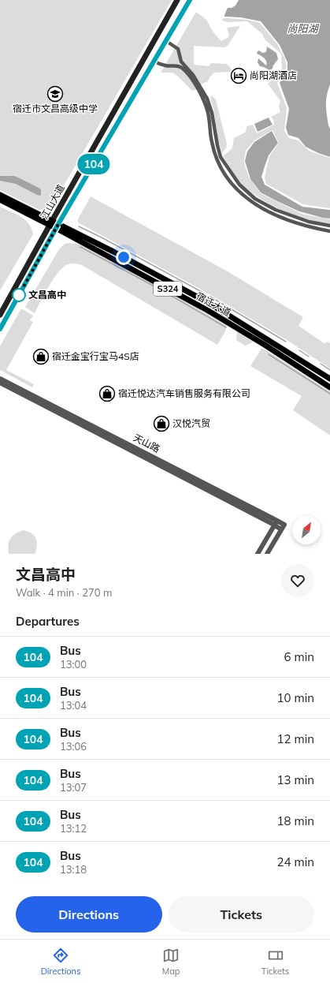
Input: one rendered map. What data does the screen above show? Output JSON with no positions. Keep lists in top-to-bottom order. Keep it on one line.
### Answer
{"streets":{"main road":["江山大道","S324","宿迁大道"],"street":["天山路"]},"crossings":[["江山大道","宿迁大道"]],"water":["尚阳湖"],"places":{"hotel":["尚阳湖酒店"],"school or university":["宿迁市文昌高级中学"],"other":["文昌高中"],"shop":["宿迁金宝行宝马4S店","宿迁悦达汽车销售服务有限公司","汉悦汽贸"]},"lines":["bus line 104"],"north":"top right","page":{"on_map":"104","heading":[["文昌高中","Walk · 4 min · 270 m"],"Departures"],"list":[{"mark":"104","name":"Bus","note":"13:00","value":"6 min"},{"mark":"104","name":"Bus","note":"13:04","value":"10 min"},{"mark":"104","name":"Bus","note":"13:06","value":"12 min"},{"mark":"104","name":"Bus","note":"13:07","value":"13 min"},{"mark":"104","name":"Bus","note":"13:12","value":"18 min"},{"mark":"104","name":"Bus","note":"13:18","value":"24 min"}],"buttons":["Directions","Tickets"],"tabs":["Directions","Map","Tickets"]}}
